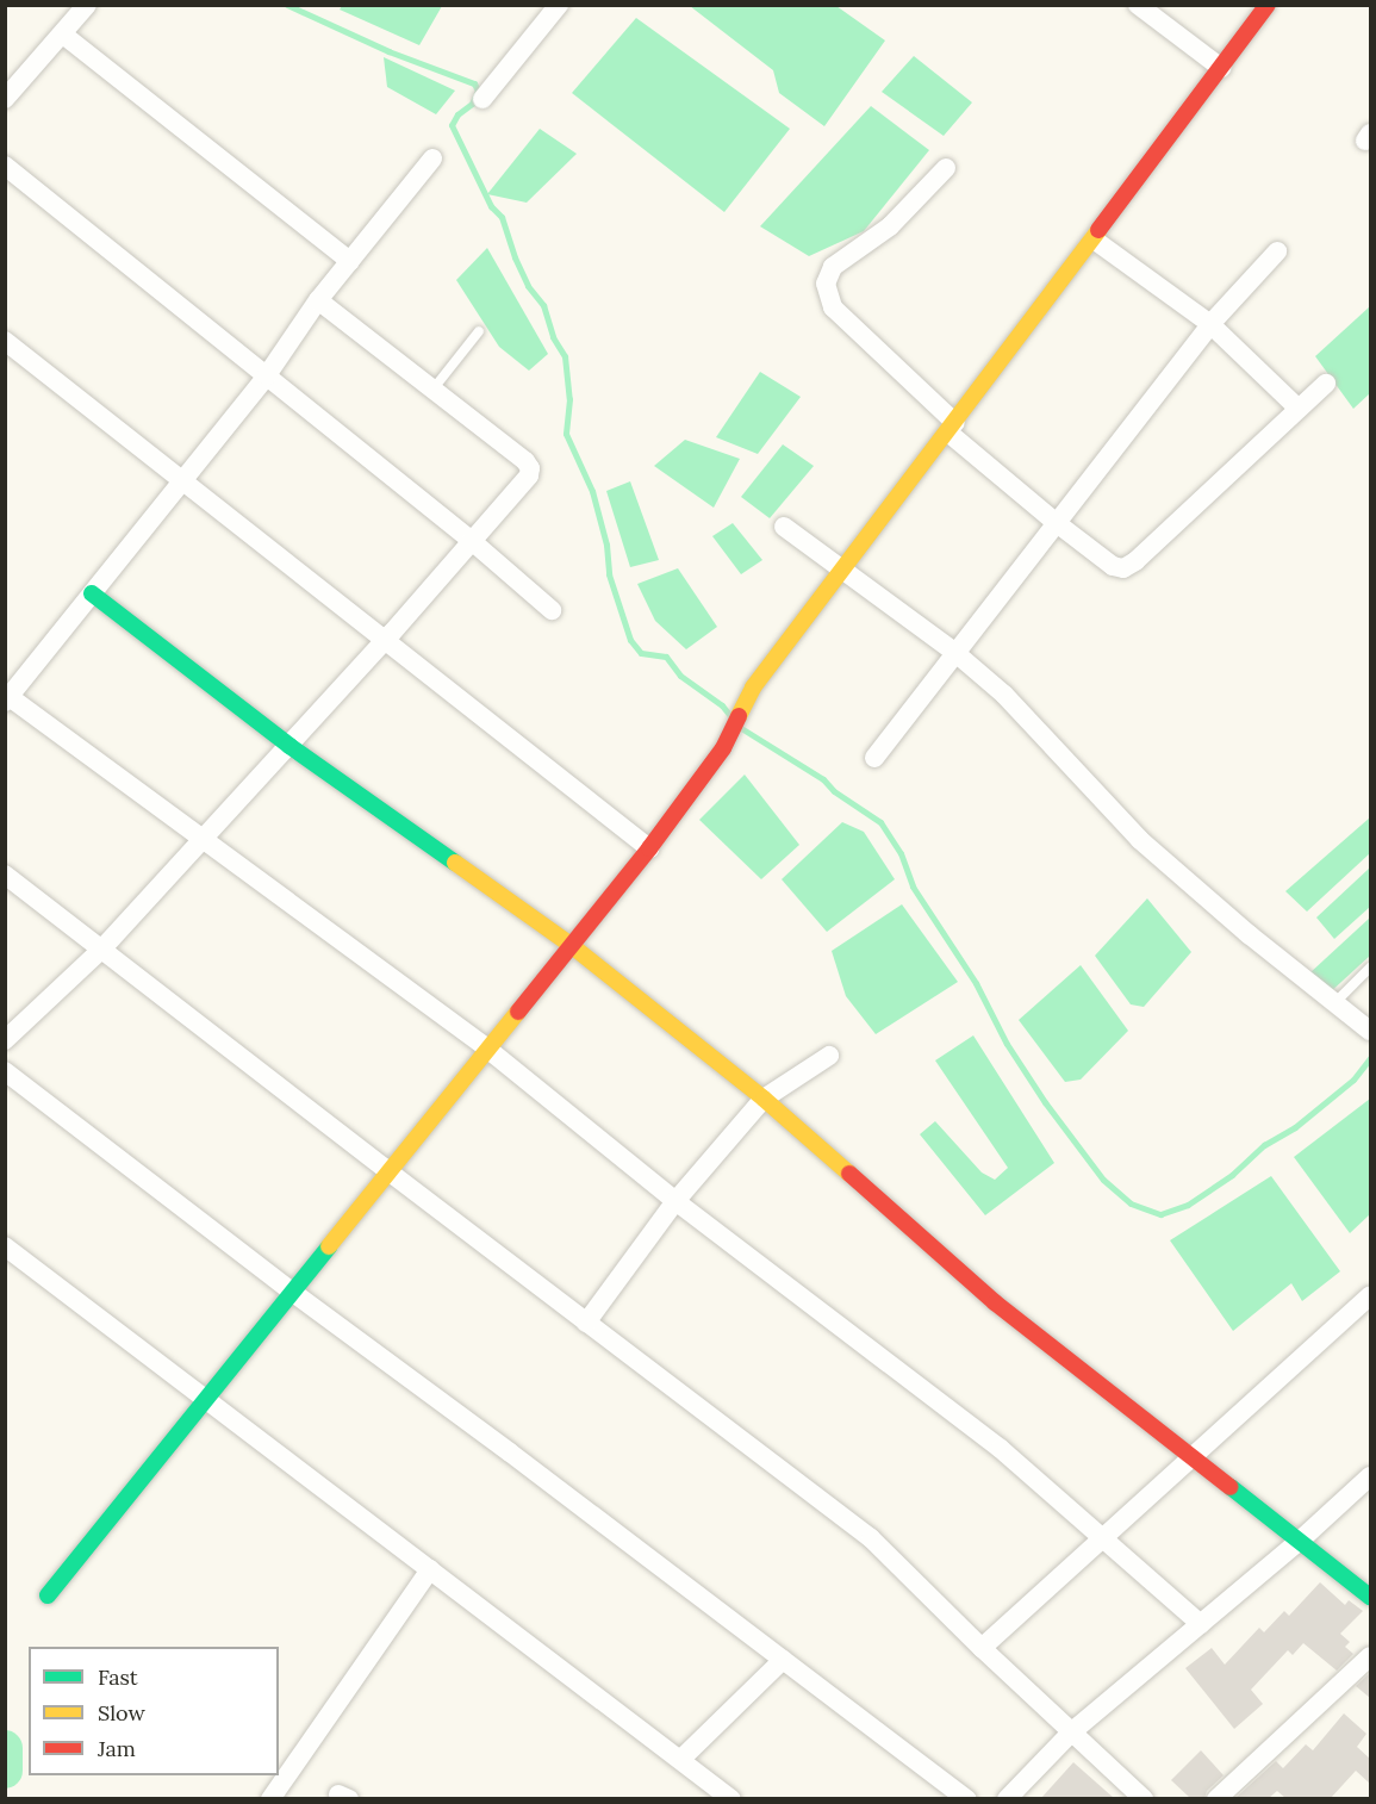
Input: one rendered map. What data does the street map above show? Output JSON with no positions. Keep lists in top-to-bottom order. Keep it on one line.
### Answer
{"legend":["Fast","Slow","Jam"]}
